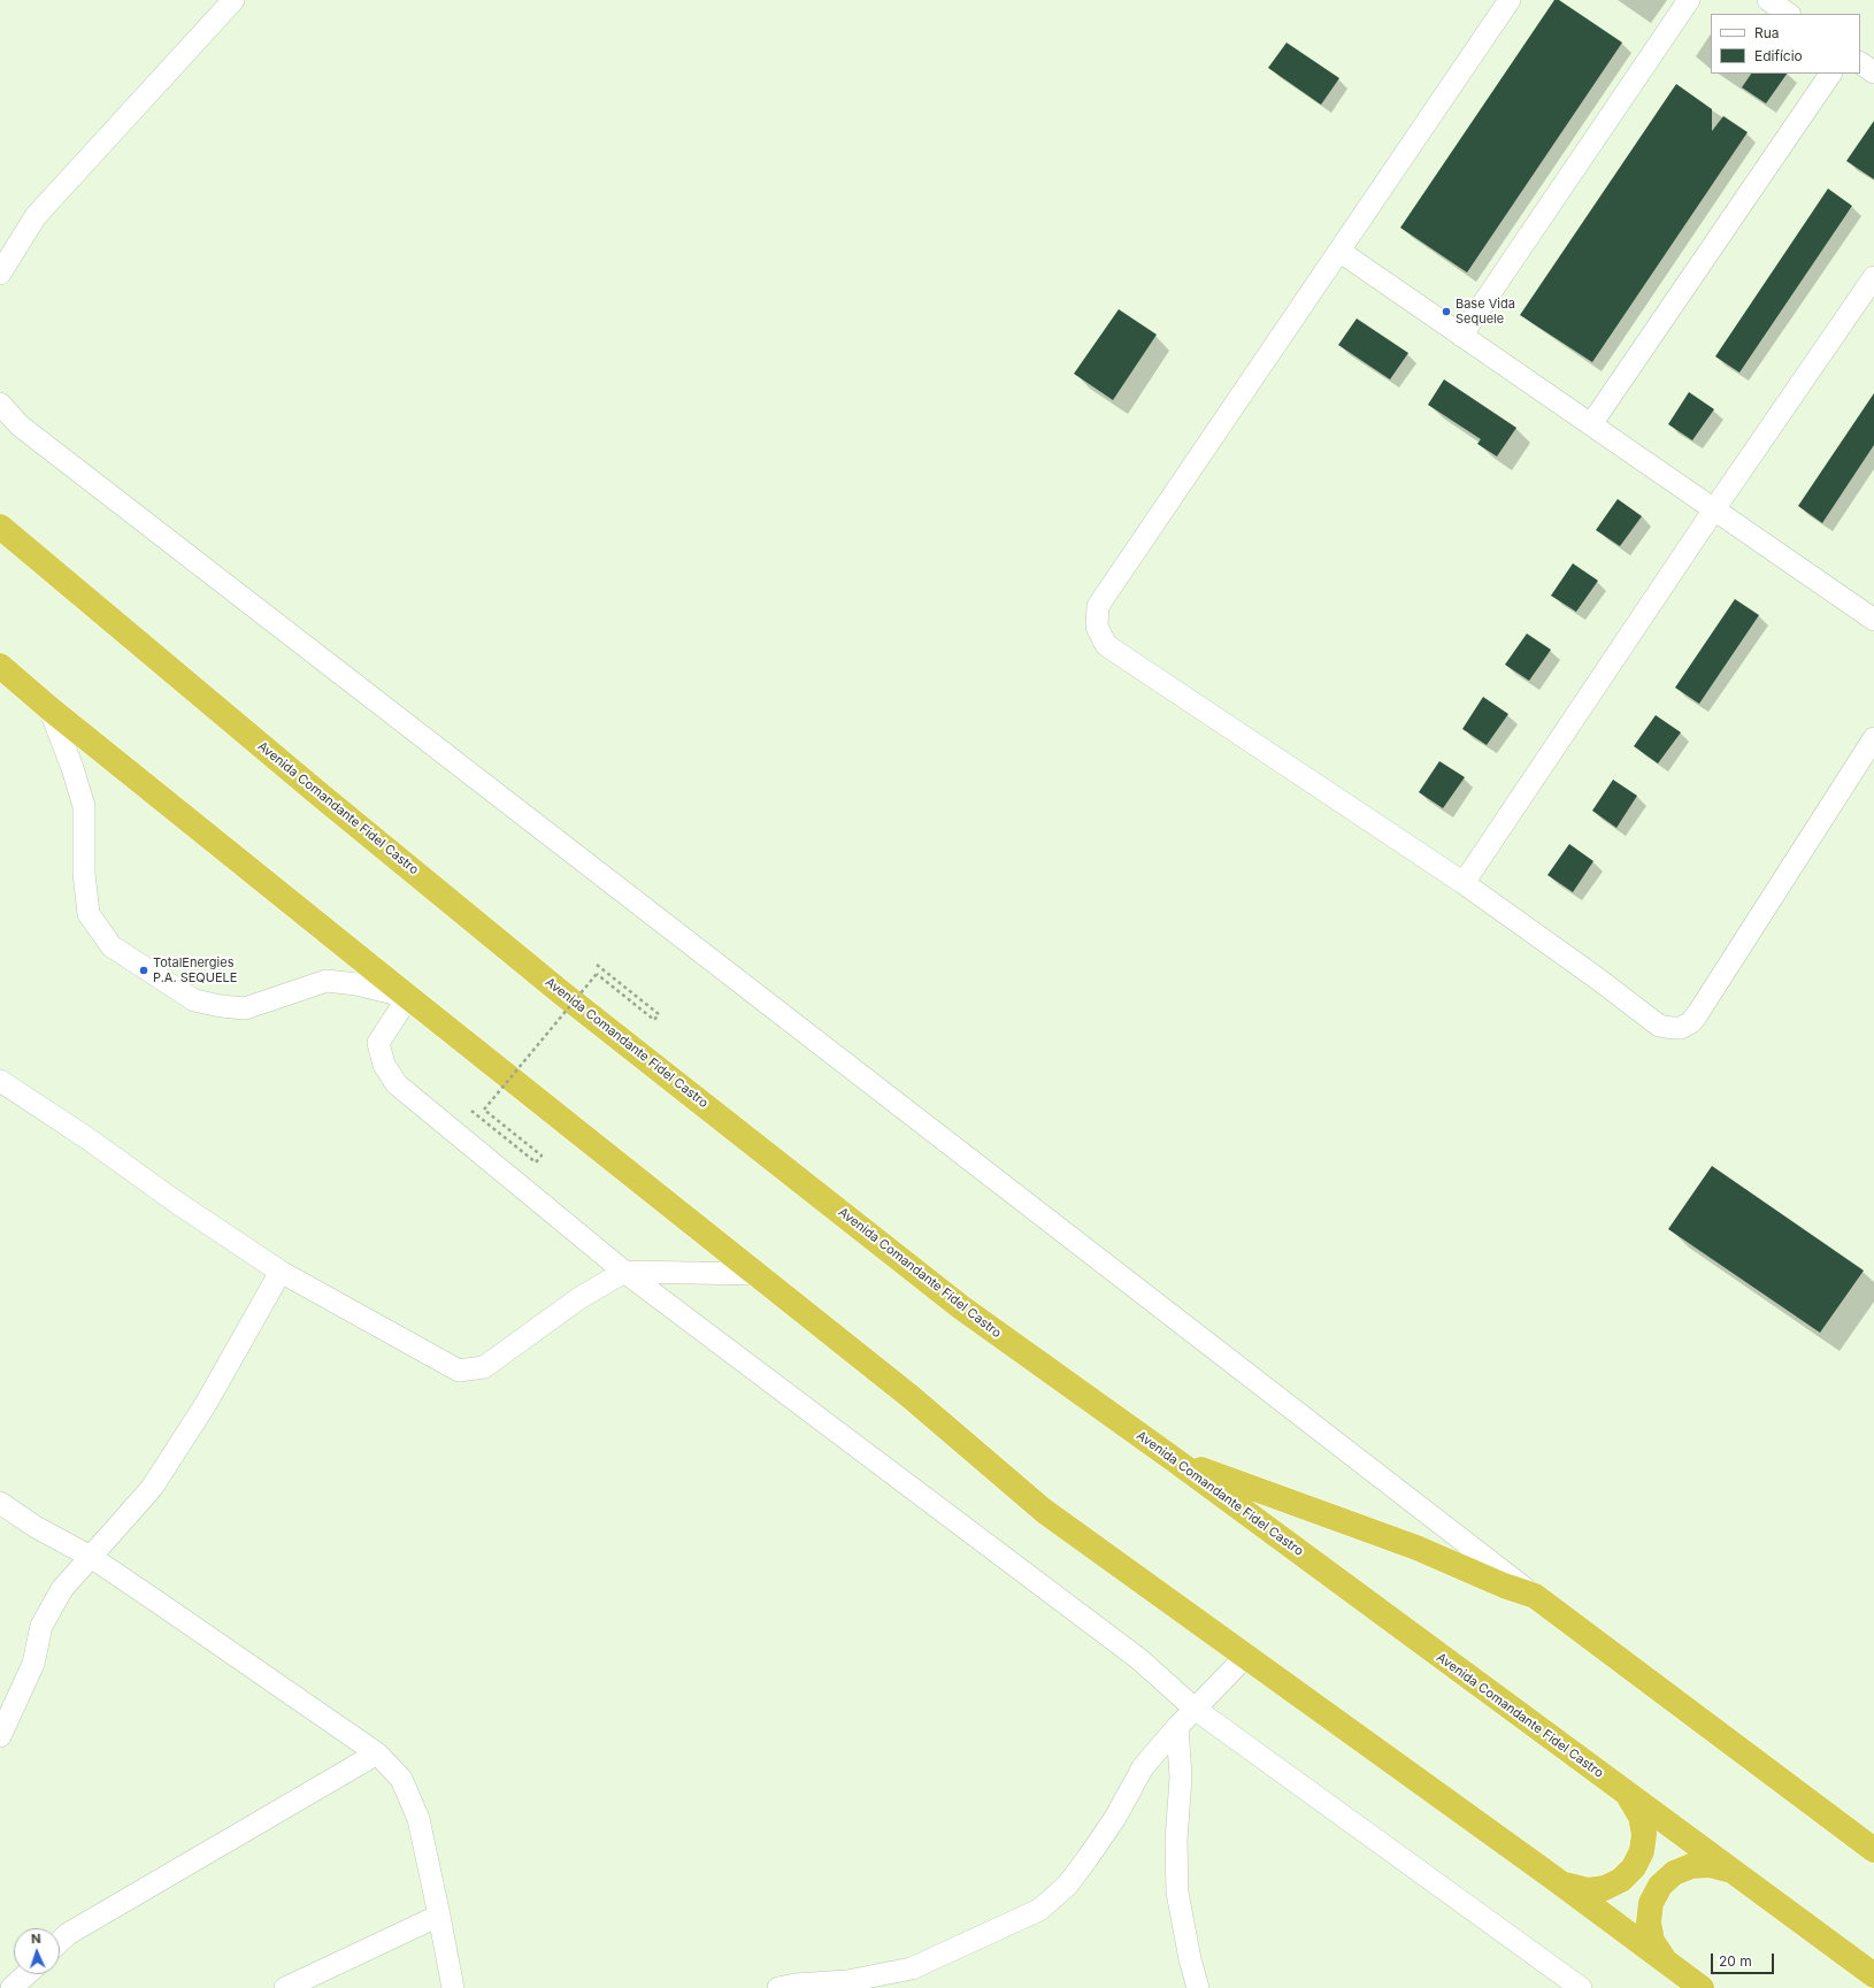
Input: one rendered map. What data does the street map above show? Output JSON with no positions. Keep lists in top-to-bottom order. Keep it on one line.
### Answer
{"streets":{"highway":["Avenida Comandante Fidel Castro"]},"places":["Base Vida Sequele","TotalEnergies P.A. SEQUELE"],"legend":["Rua","Edifício"],"scale_bar":"20 m","north":"top"}
